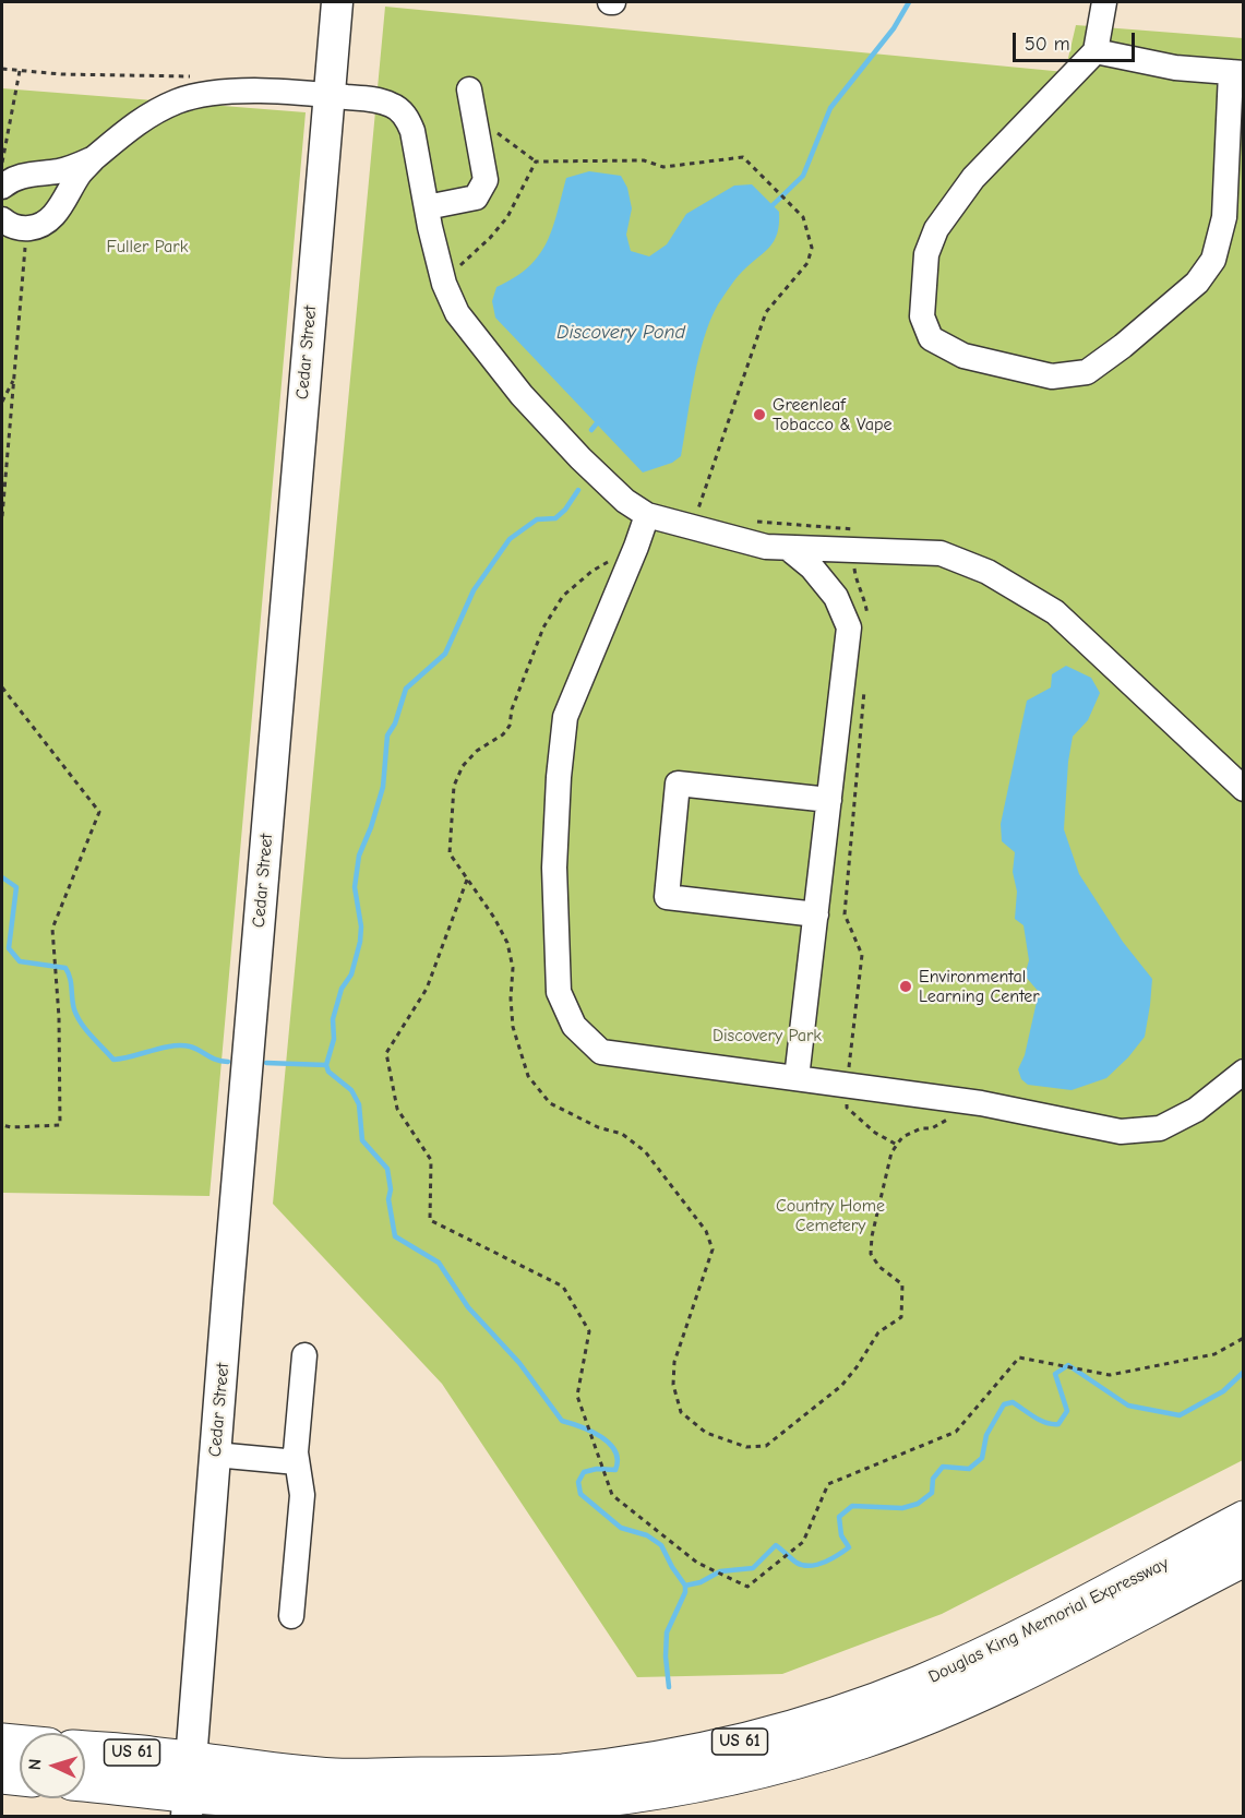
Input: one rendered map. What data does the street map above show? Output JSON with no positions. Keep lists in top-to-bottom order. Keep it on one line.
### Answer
{"streets":{"highway":["Douglas King Memorial Expressway","US 61"],"main road":["Cedar Street"]},"crossings":[["Cedar Street","Douglas King Memorial Expressway"]],"water":["Discovery Pond"],"parks":["Fuller Park","Discovery Park","Country Home Cemetery"],"places":["Greenleaf Tobacco & Vape","Environmental Learning Center"],"scale_bar":"50 m","north":"left"}
